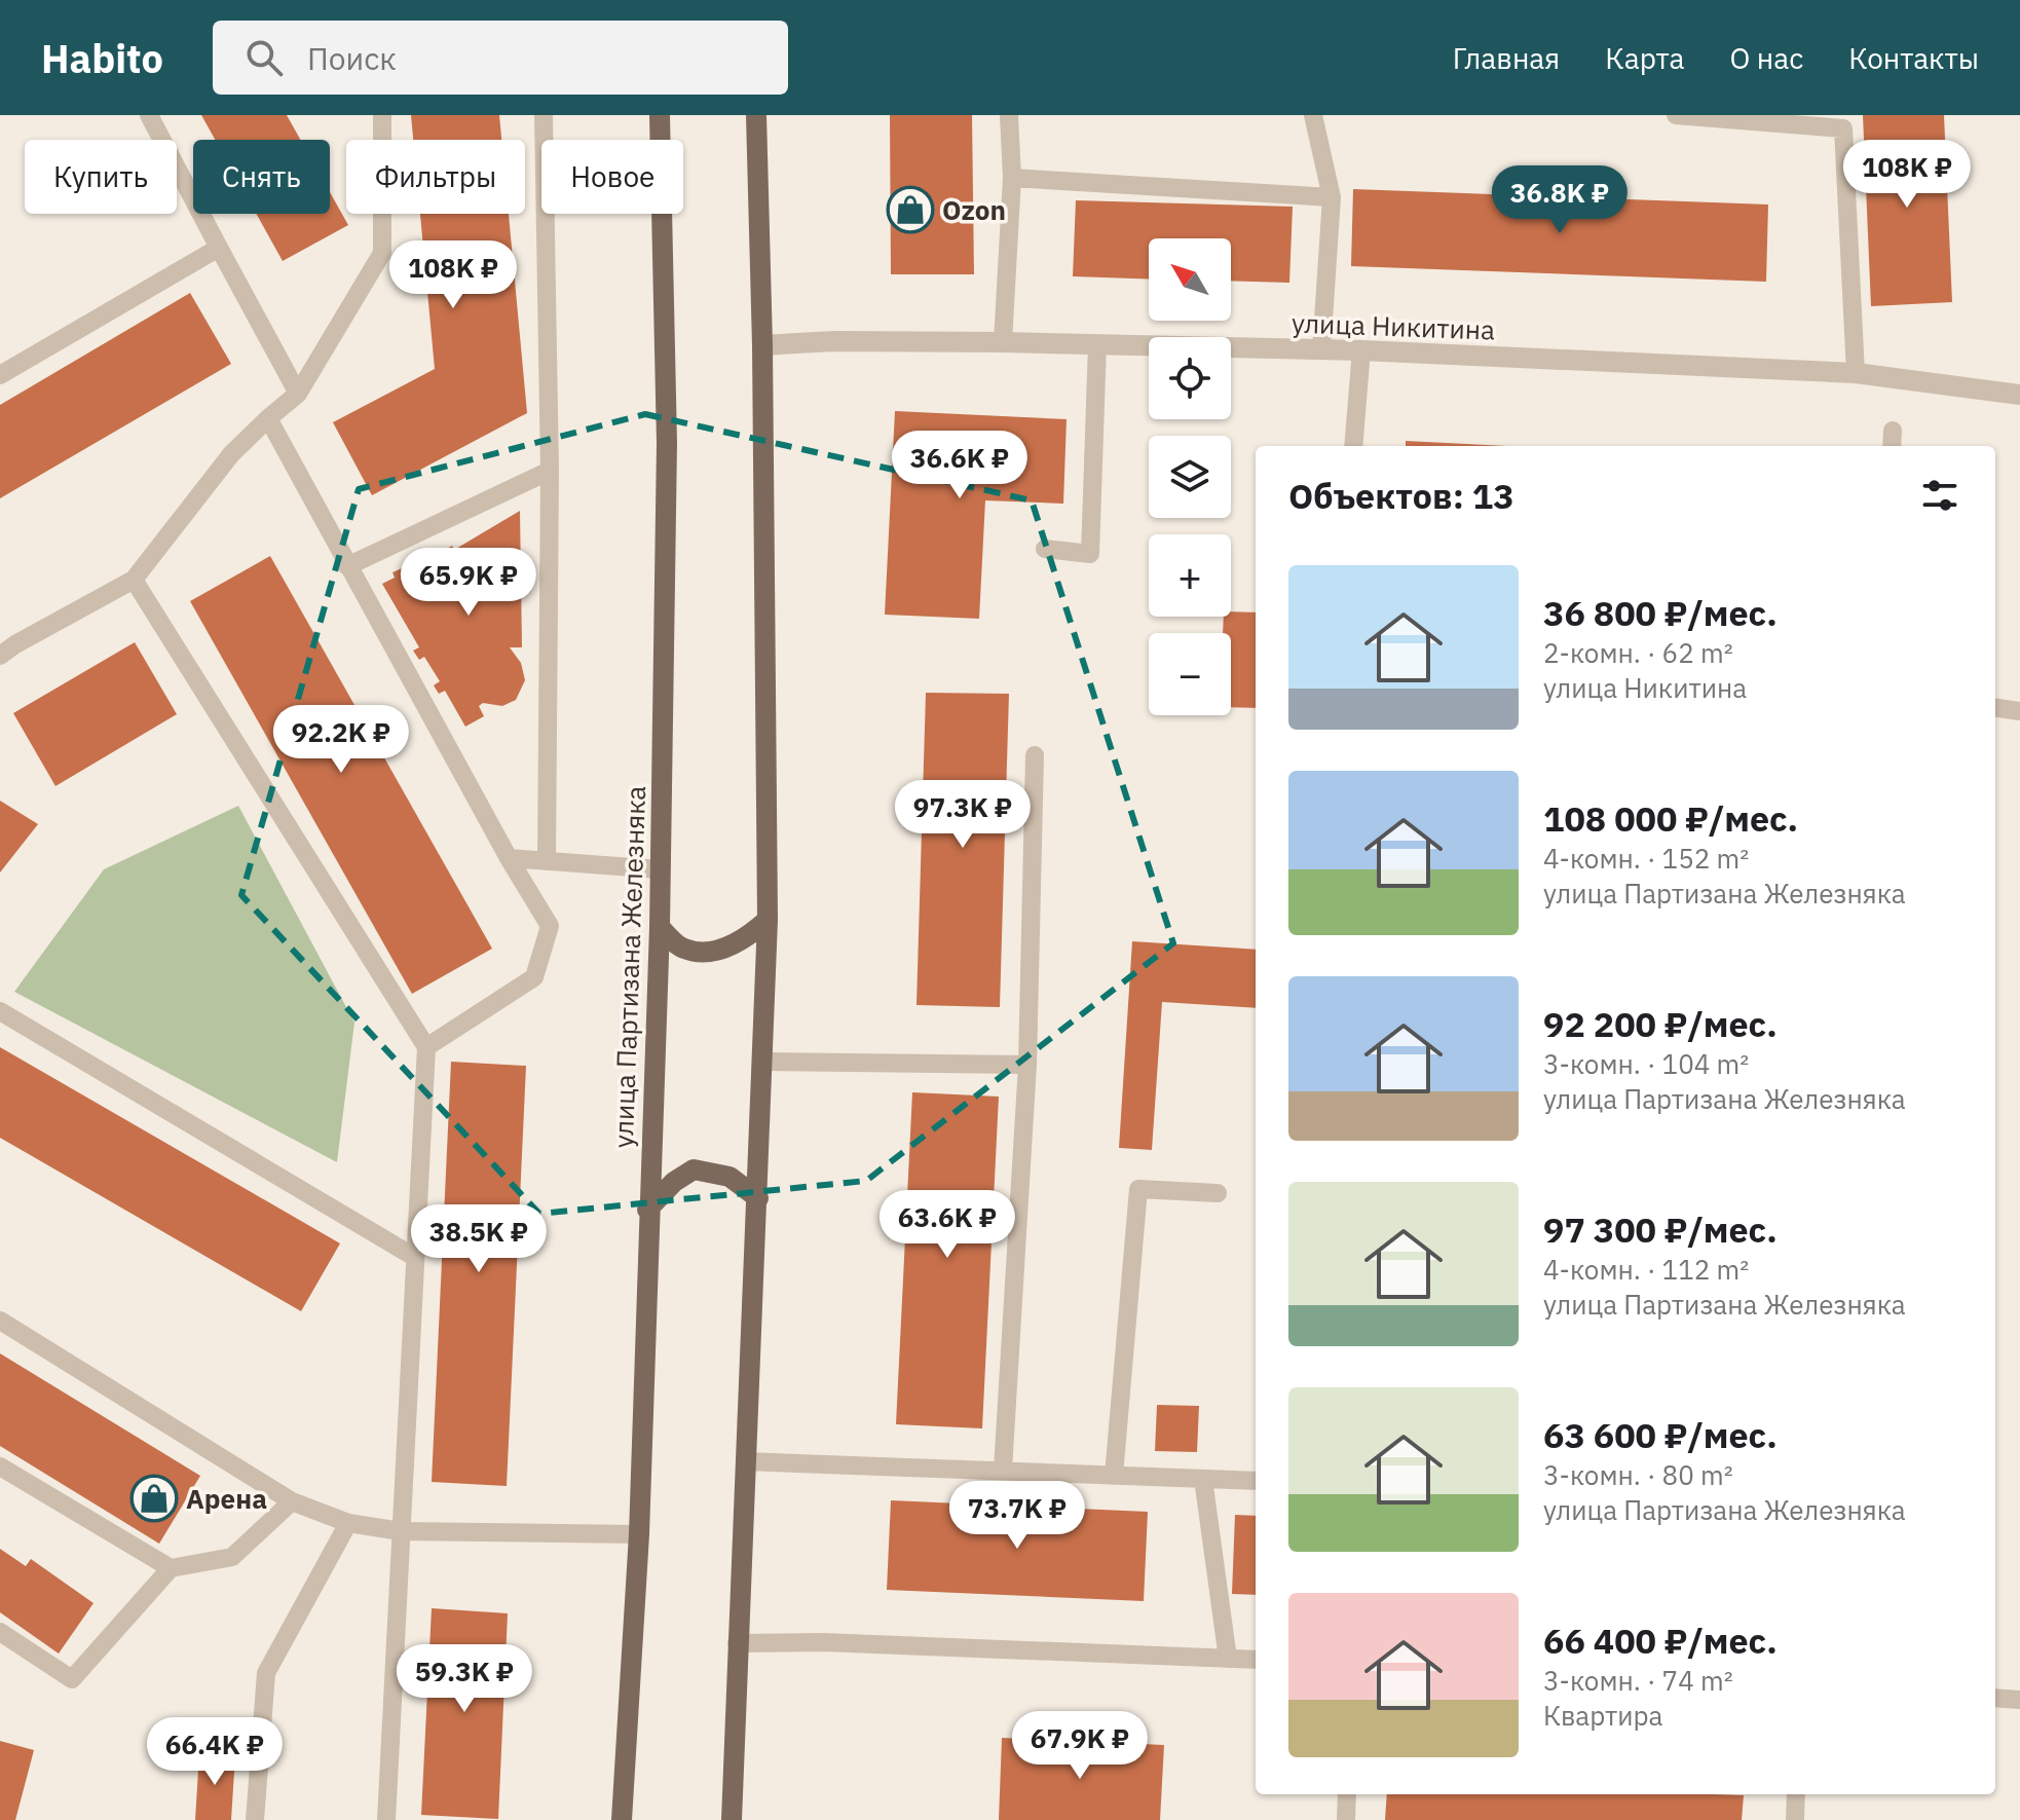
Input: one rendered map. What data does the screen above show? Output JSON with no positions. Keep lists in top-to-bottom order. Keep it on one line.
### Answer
{"streets":{"main road":["улица Партизана Железняка"],"street":["улица Никитина"]},"places":{"shop":["Ozon","Арена"]},"north":"top left","page":{"header":"Habito","search":"Поиск","nav":["Главная","Карта","О нас","Контакты"],"price":["108K ₽","36.8K ₽","108K ₽","36.6K ₽","65.9K ₽","92.2K ₽","97.3K ₽","63.6K ₽","38.5K ₽","73.7K ₽","59.3K ₽","67.9K ₽","66.4K ₽"],"chip":["Купить","Снять","Фильтры","Новое"],"map_buttons":["+","−"],"heading":"Объектов: 13","list":[{"name":"36 800 ₽/мес.","note":"2-комн. · 62 m² · улица Никитина"},{"name":"108 000 ₽/мес.","note":"4-комн. · 152 m² · улица Партизана Железняка"},{"name":"92 200 ₽/мес.","note":"3-комн. · 104 m² · улица Партизана Железняка"},{"name":"97 300 ₽/мес.","note":"4-комн. · 112 m² · улица Партизана Железняка"},{"name":"63 600 ₽/мес.","note":"3-комн. · 80 m² · улица Партизана Железняка"},{"name":"66 400 ₽/мес.","note":"3-комн. · 74 m² · Квартира"}]}}
